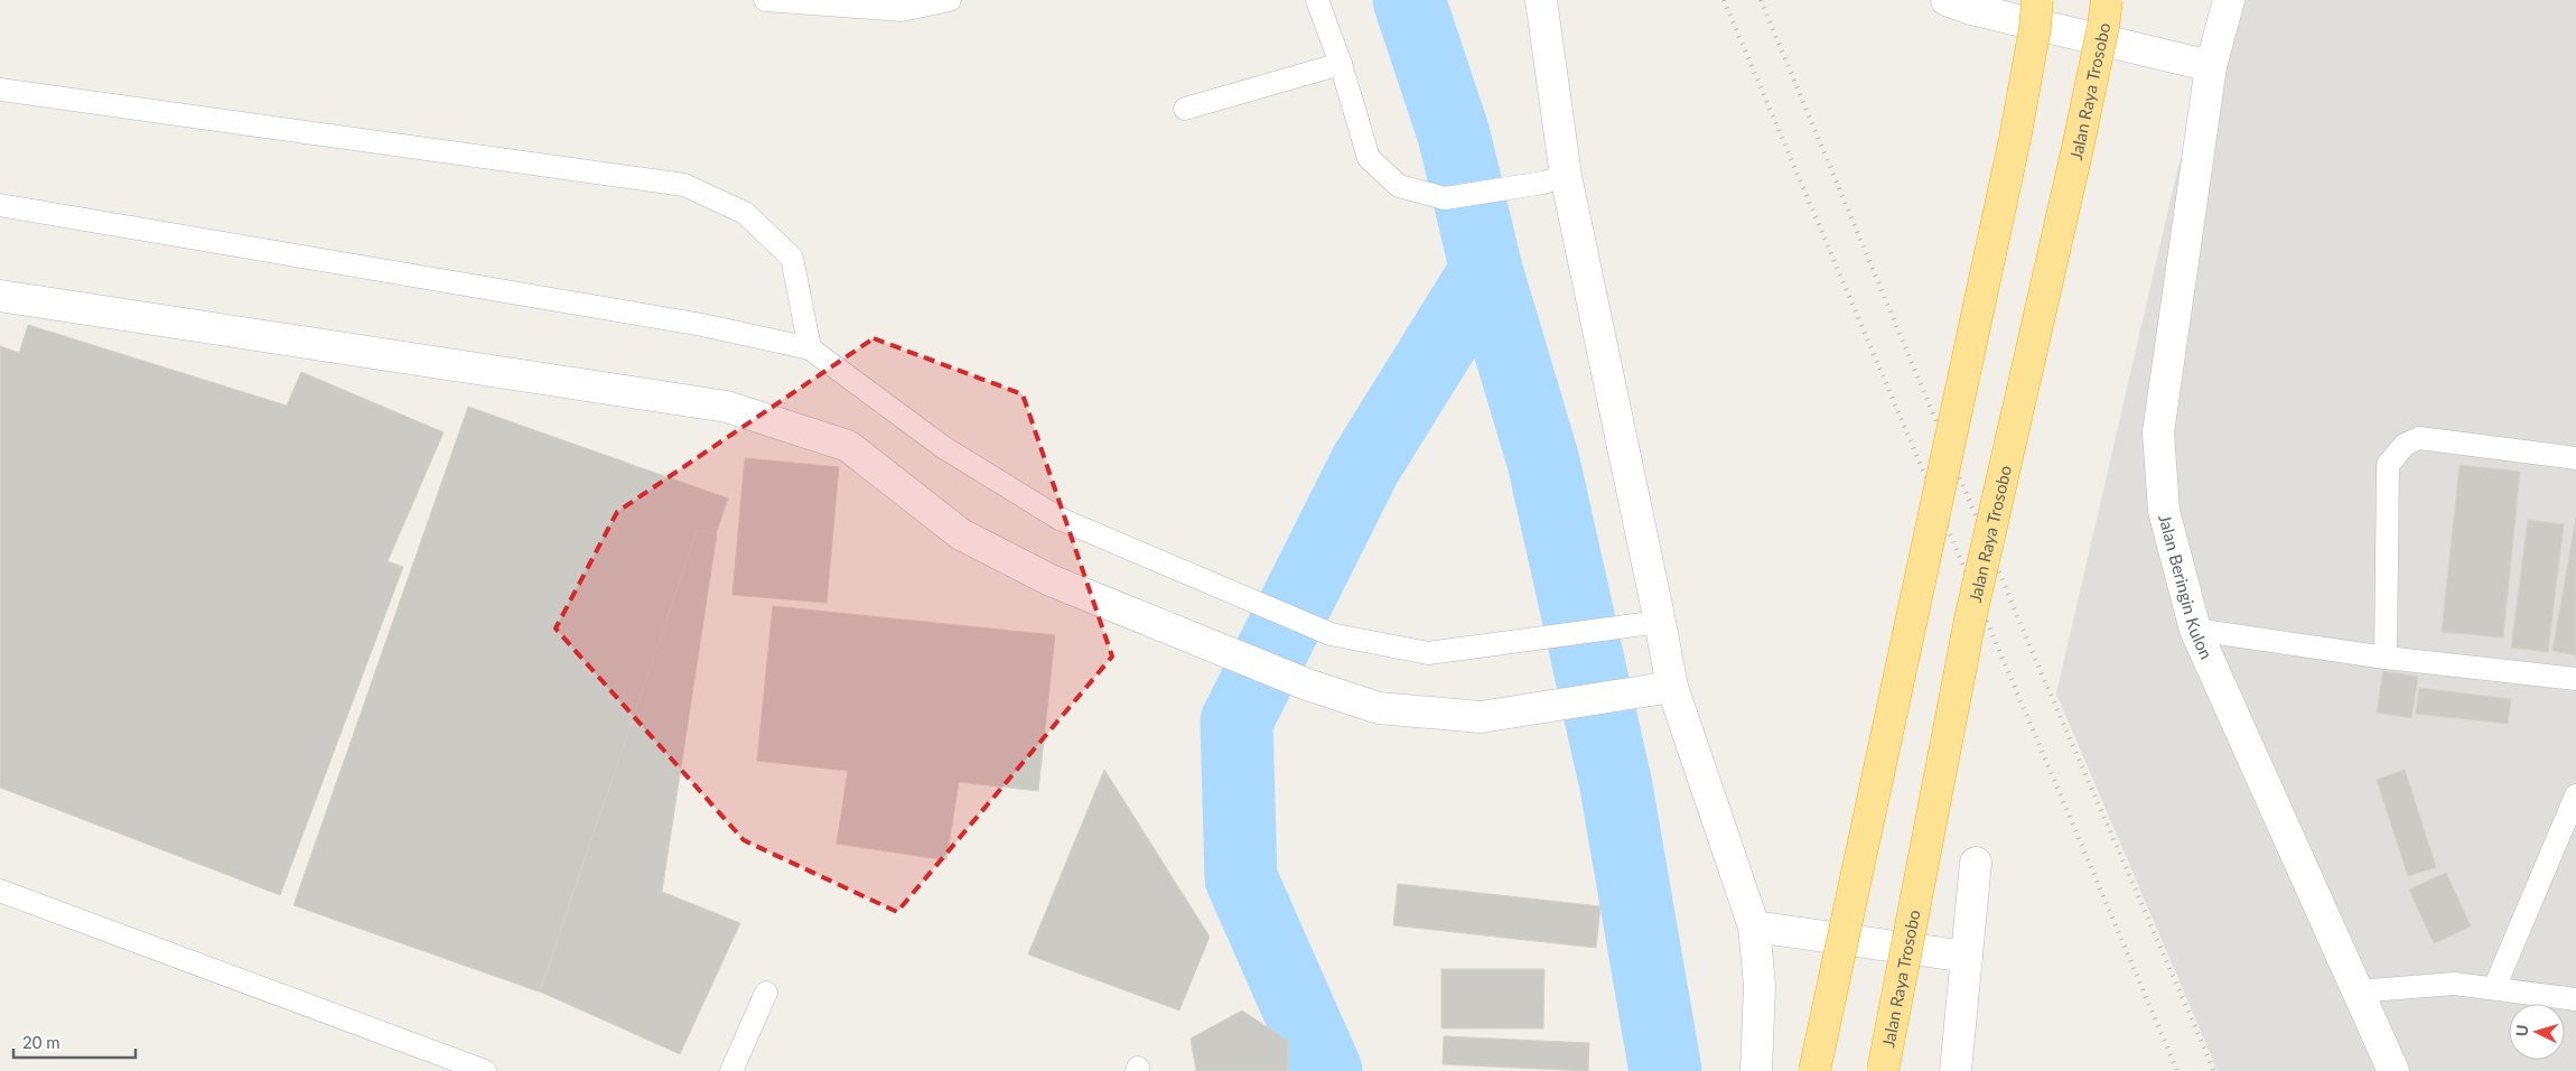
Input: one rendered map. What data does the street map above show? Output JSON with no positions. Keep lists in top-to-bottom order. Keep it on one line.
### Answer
{"streets":{"highway":["Jalan Raya Trosobo"],"street":["Jalan Beringin Kulon"]},"scale_bar":"20 m","north":"left"}
